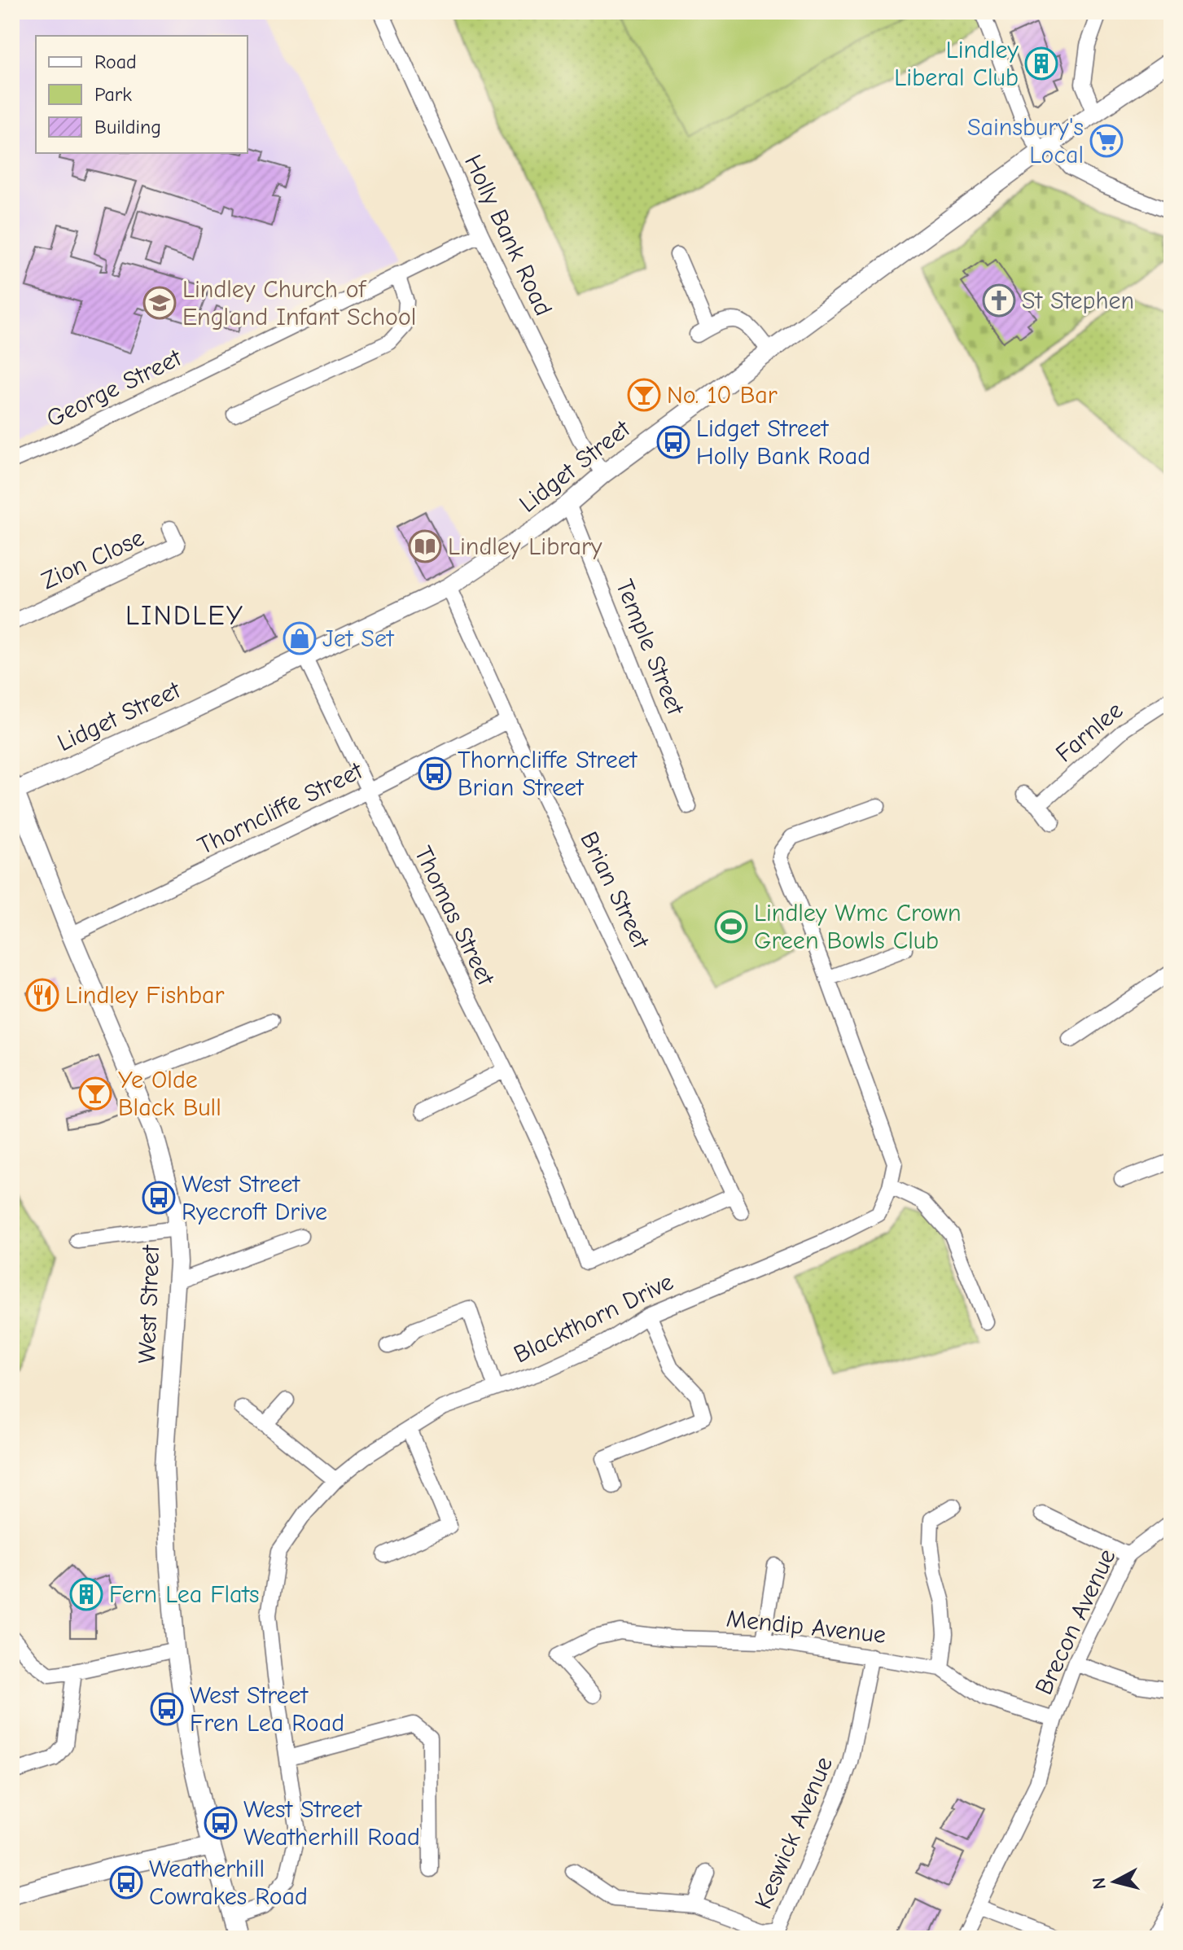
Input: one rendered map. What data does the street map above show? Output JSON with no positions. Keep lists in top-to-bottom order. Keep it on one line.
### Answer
{"streets":{"street":["Holly Bank Road","George Street","Lidget Street","Zion Close","Temple Street","Farnlee","Thorncliffe Street","Brian Street","Thomas Street","West Street","Blackthorn Drive","Brecon Avenue","Mendip Avenue","Keswick Avenue"]},"crossings":[["Holly Bank Road","George Street"],["Holly Bank Road","Lidget Street"],["Lidget Street","Temple Street"],["Lidget Street","Brian Street"],["Lidget Street","Thomas Street"],["Lidget Street","West Street"],["Thorncliffe Street","Brian Street"],["Thorncliffe Street","Thomas Street"],["Thorncliffe Street","West Street"],["Brian Street","Thomas Street"],["West Street","Blackthorn Drive"],["Brecon Avenue","Mendip Avenue"],["Mendip Avenue","Keswick Avenue"]],"districts":["LINDLEY"],"places":{"building":["Lindley Liberal Club","Fern Lea Flats"],"supermarket":["Sainsbury's Local"],"church":["St Stephen"],"school or university":["Lindley Church of England Infant School"],"bar":["No. 10 Bar","Ye Olde Black Bull"],"bus stop":["Lidget Street Holly Bank Road","Thorncliffe Street Brian Street","West Street Ryecroft Drive","West Street Fren Lea Road","West Street Weatherhill Road","Weatherhill Cowrakes Road"],"library":["Lindley Library"],"shop":["Jet Set"],"sports":["Lindley Wmc Crown Green Bowls Club"],"restaurant":["Lindley Fishbar"]},"legend":["Road","Park","Building"],"north":"left"}
